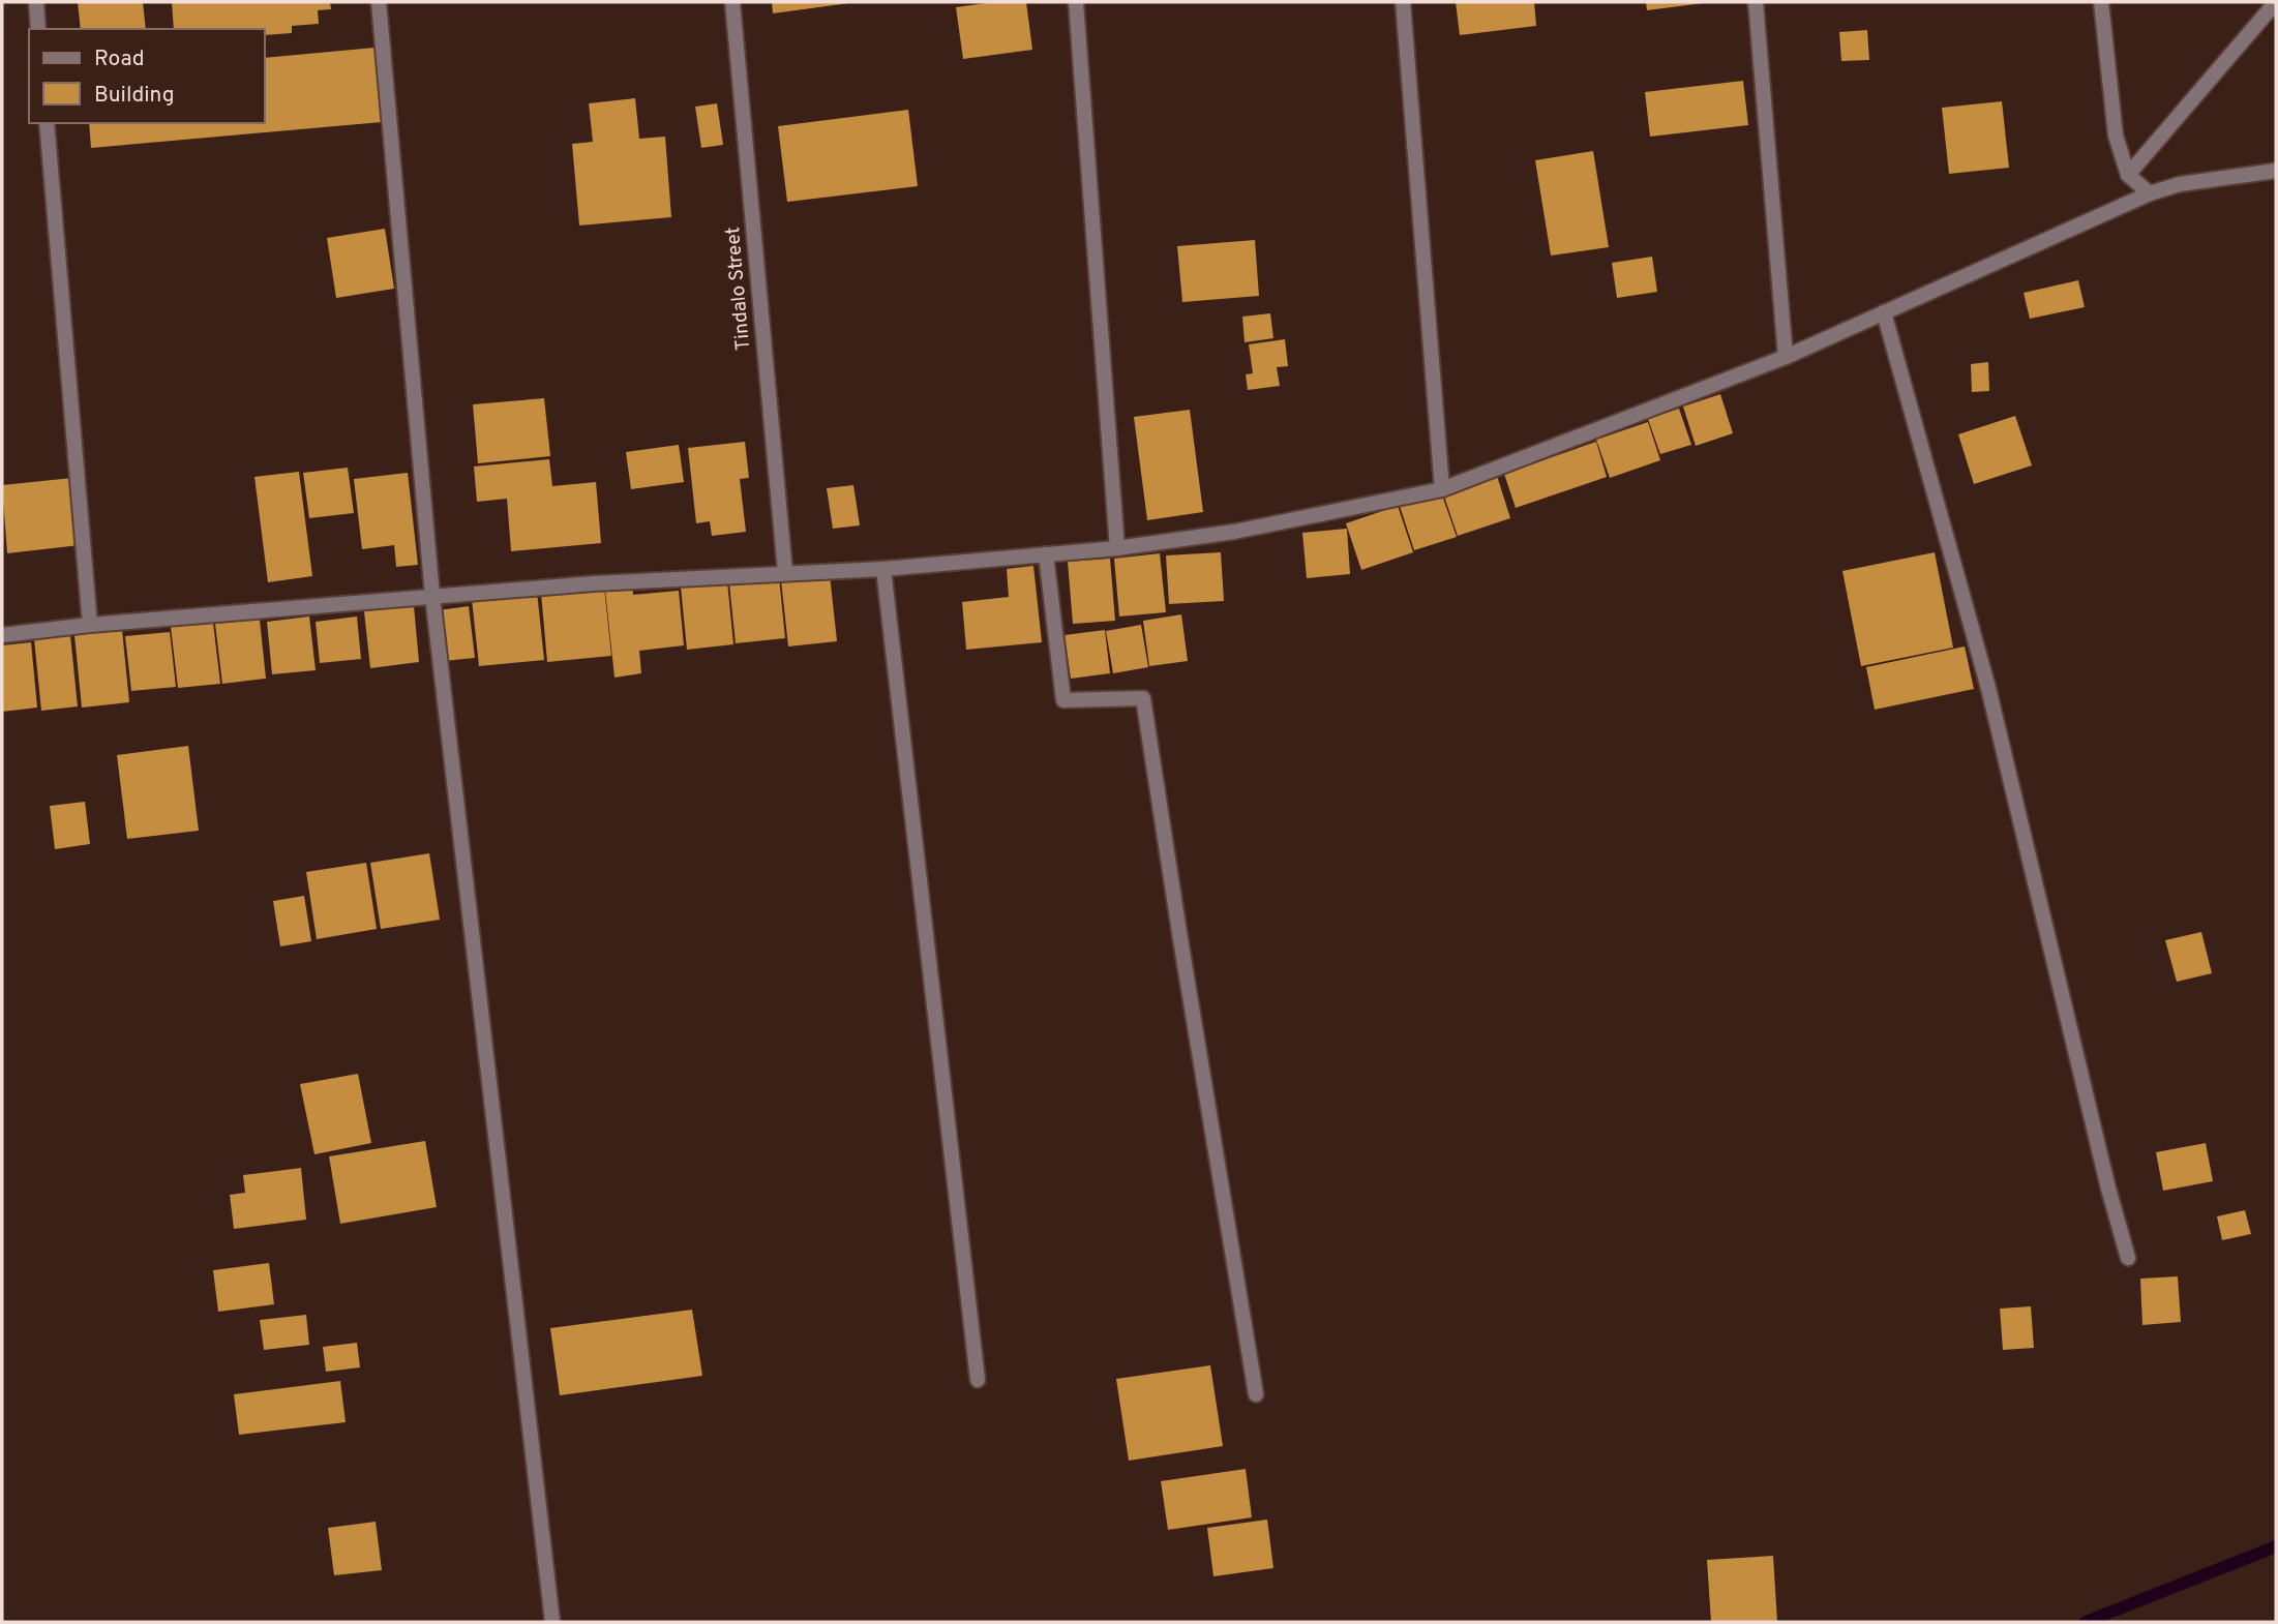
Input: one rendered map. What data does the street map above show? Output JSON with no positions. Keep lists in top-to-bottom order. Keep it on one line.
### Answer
{"streets":{"street":["Tindalo Street"]},"legend":["Road","Building"]}
